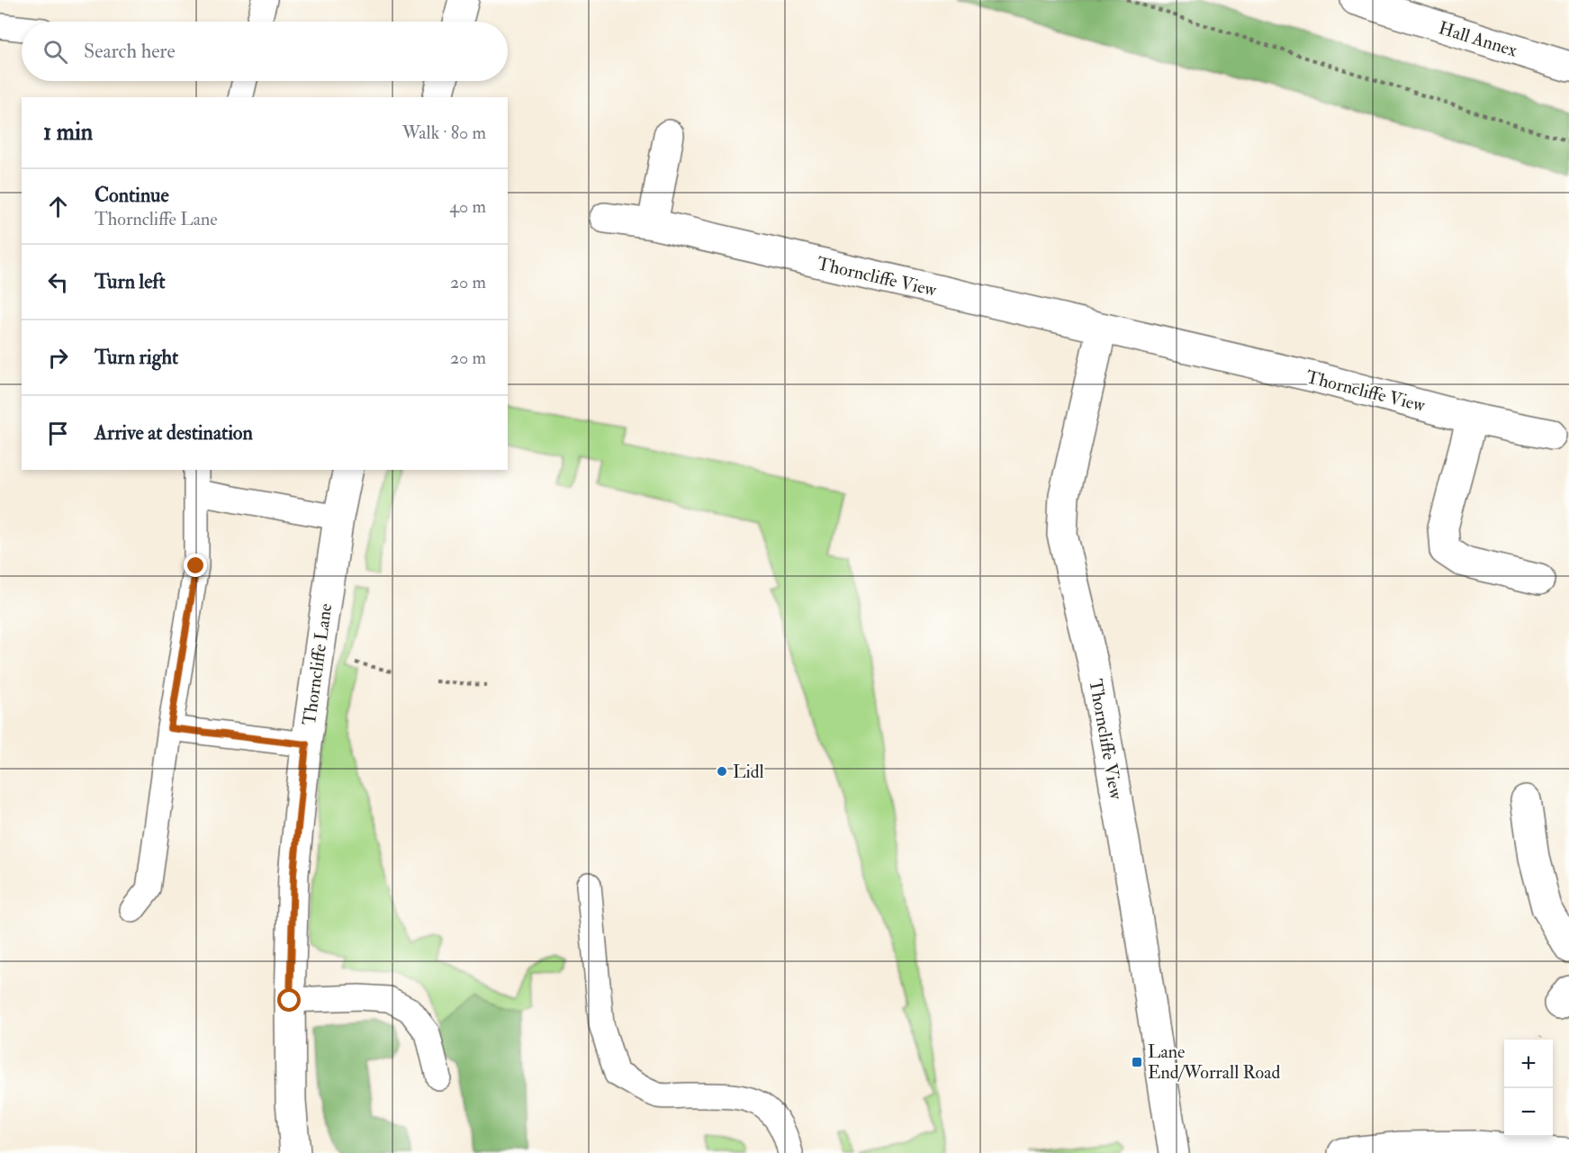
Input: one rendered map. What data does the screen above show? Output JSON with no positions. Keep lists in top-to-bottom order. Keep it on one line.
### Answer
{"streets":{"street":["Hall Annex","Thorncliffe View","Thorncliffe Lane"]},"places":{"other":["Lidl"],"transit":["Lane End/Worrall Road"]},"page":{"search":"Search here","heading":["1 min","Walk · 80 m"],"list":[["Continue","Thorncliffe Lane","40 m"],["Turn left","20 m"],["Turn right","20 m"],"Arrive at destination"],"map_buttons":["+","−"]}}
